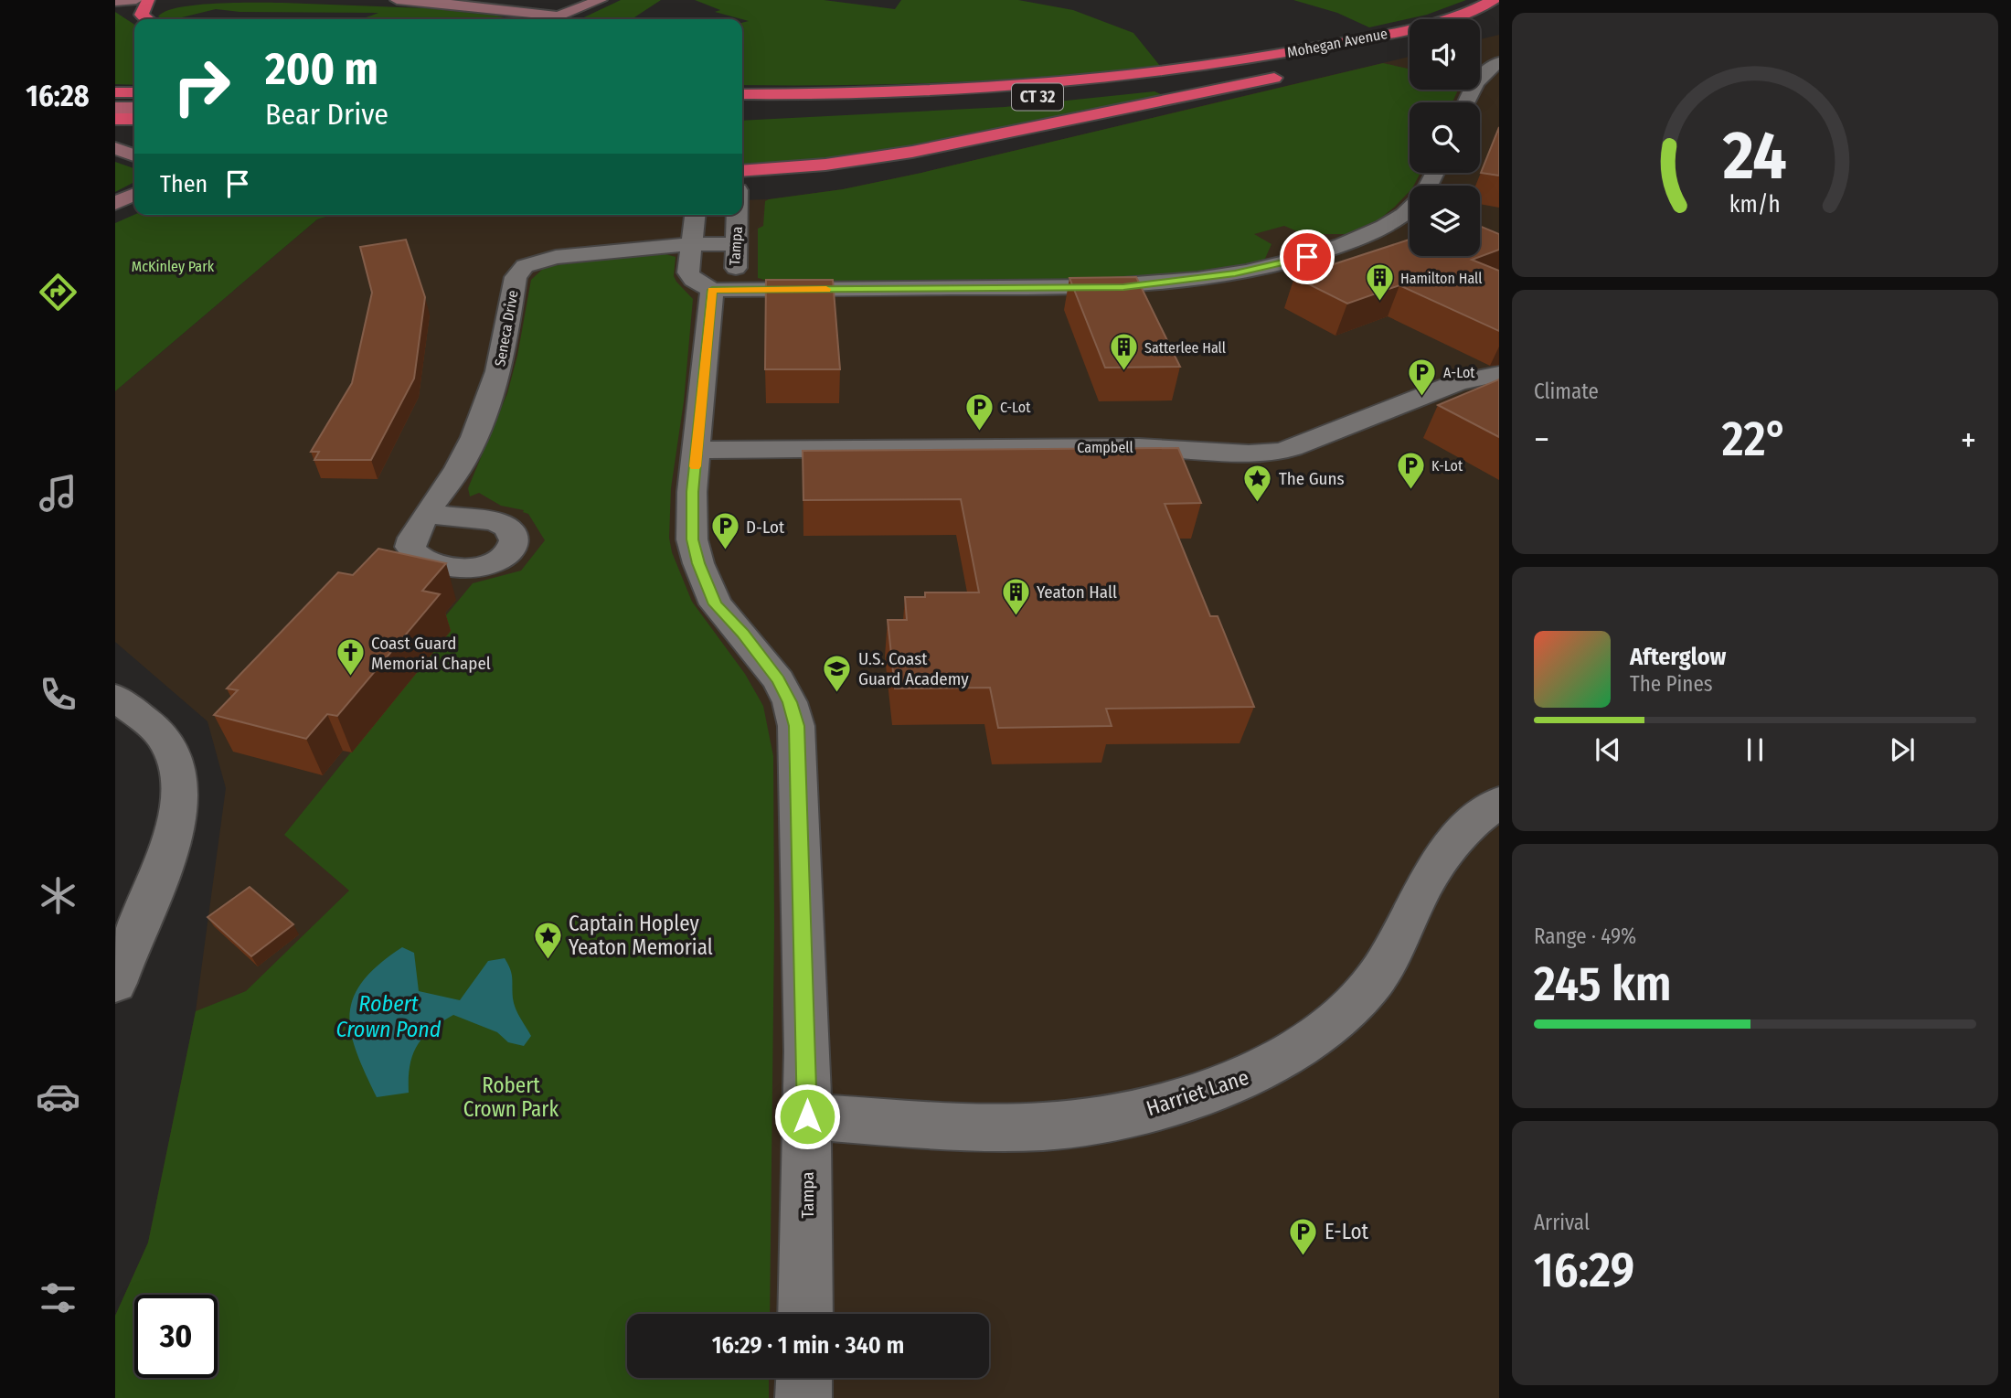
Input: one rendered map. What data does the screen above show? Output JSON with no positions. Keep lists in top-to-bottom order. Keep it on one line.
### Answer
{"streets":{"highway":["Mohegan Avenue","CT 32"],"street":["Tampa","Seneca Drive","Campbell","Harriet Lane"]},"crossings":[["Tampa","Seneca Drive"],["Tampa","Campbell"],["Tampa","Harriet Lane"]],"water":["Robert Crown Pond"],"parks":["McKinley Park","Robert Crown Park"],"places":{"building":["Hamilton Hall","Satterlee Hall","Yeaton Hall"],"parking":["A-Lot","C-Lot","K-Lot","D-Lot","E-Lot"],"place":["The Guns","Captain Hopley Yeaton Memorial"],"church":["Coast Guard Memorial Chapel"],"school or university":["U.S. Coast Guard Academy"]},"page":{"tabs":"16:28","turn":["200 m","Bear Drive"],"then":"Then","tile":["Climate",["Range · 49%","245 km"],["Arrival","16:29"]],"heat":["−","22°","+"],"song":["Afterglow","The Pines"],"limit":"30","trip":"16:29 · 1 min · 340 m","gauge":["24","km/h"]}}
